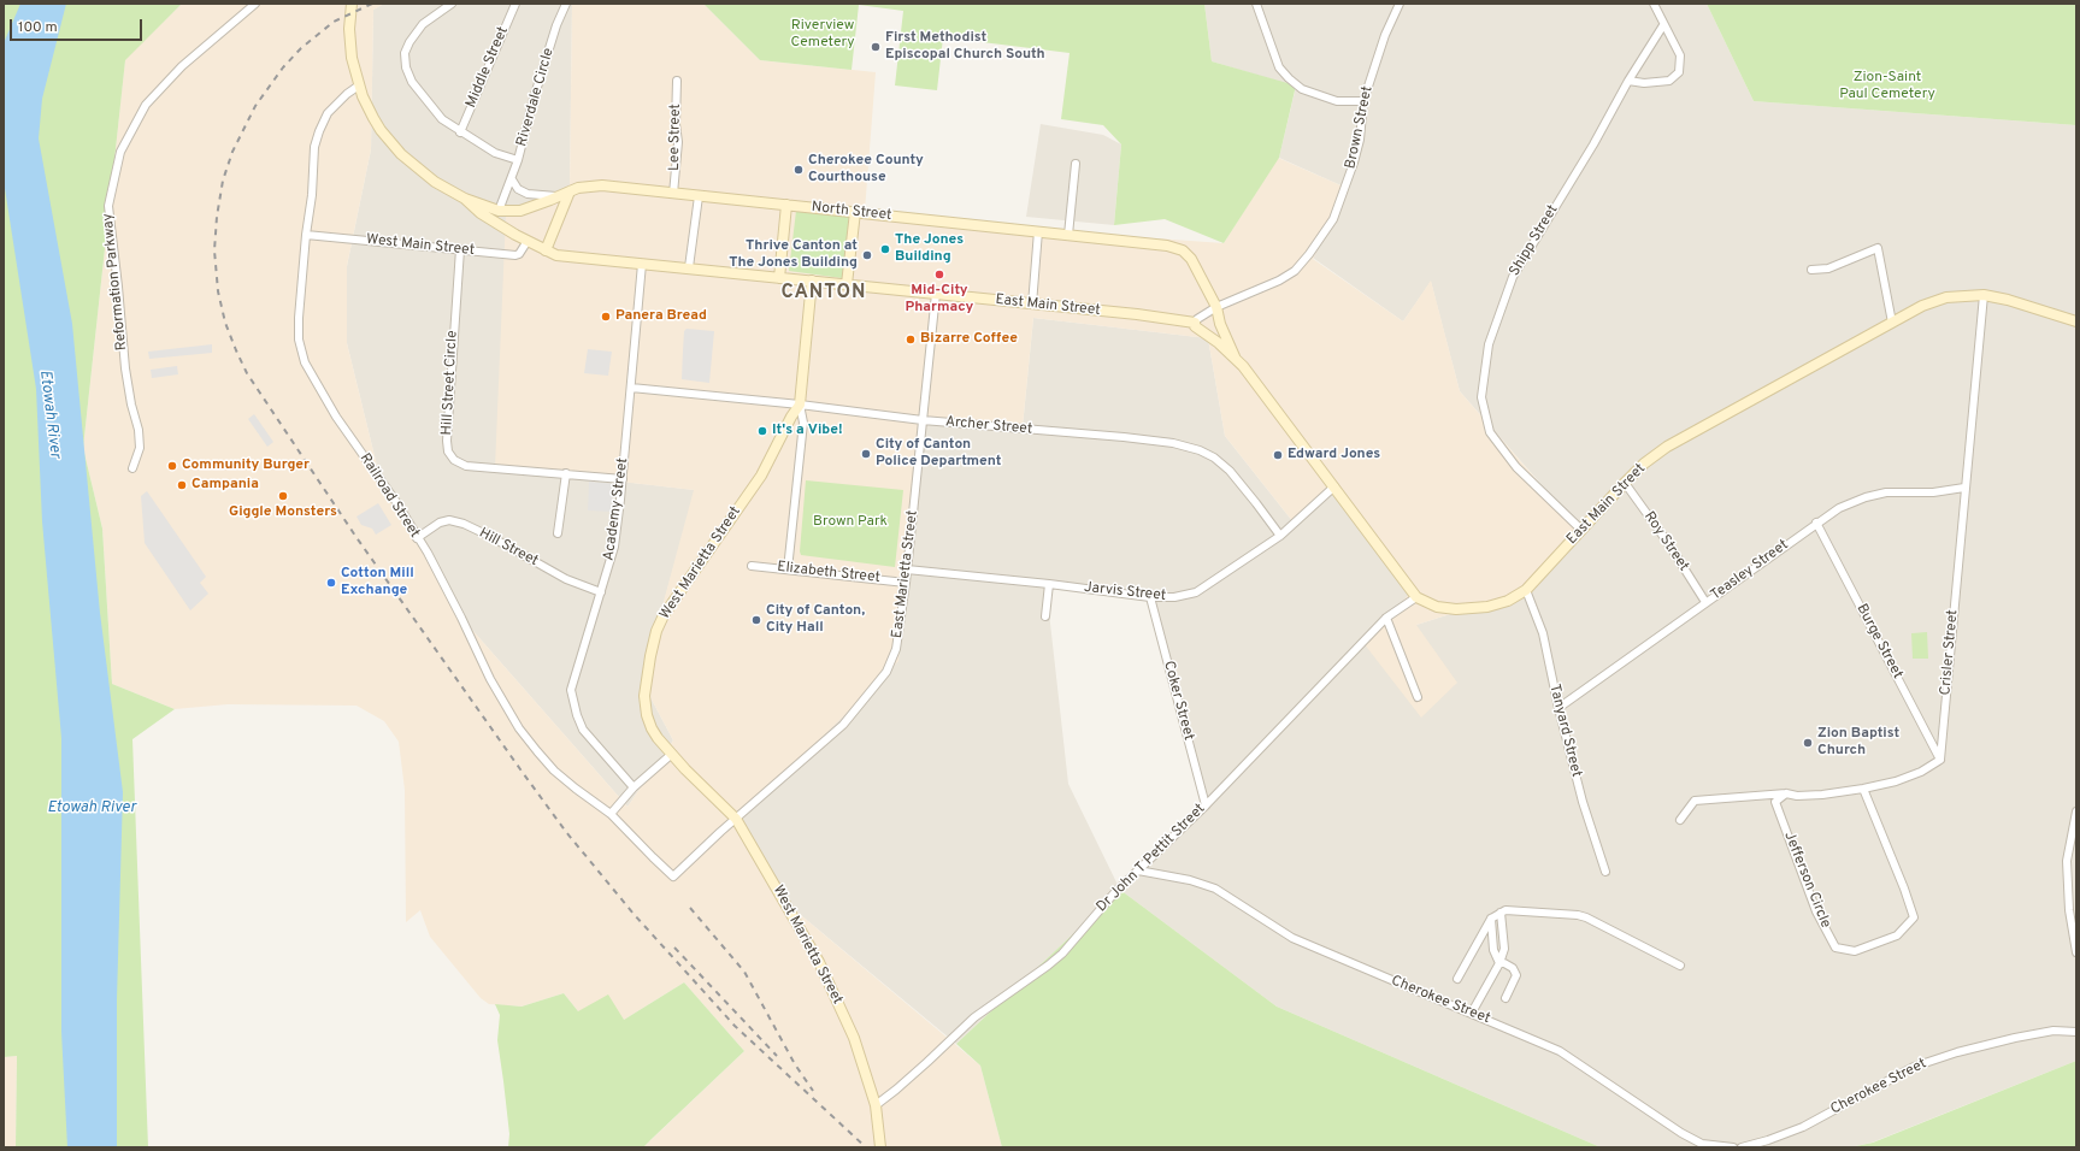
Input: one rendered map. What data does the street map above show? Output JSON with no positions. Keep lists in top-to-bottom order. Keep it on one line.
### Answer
{"streets":{"main road":["North Street","East Main Street","West Marietta Street"],"street":["Middle Street","Riverdale Circle","Brown Street","Lee Street","Shipp Street","West Main Street","Reformation Parkway","Hill Street Circle","Archer Street","Railroad Street","Academy Street","Roy Street","Hill Street","Teasley Street","Elizabeth Street","East Marietta Street","Jarvis Street","Burge Street","Crisler Street","Coker Street","Tanyard Street","Dr John T Pettit Street","Jefferson Circle","Cherokee Street"]},"crossings":[["Middle Street","Riverdale Circle"],["Brown Street","North Street"],["Brown Street","East Main Street"],["Lee Street","North Street"],["North Street","East Main Street"],["Shipp Street","East Main Street"],["West Main Street","Hill Street Circle"],["West Main Street","Railroad Street"],["East Main Street","Academy Street"],["East Main Street","Roy Street"],["East Main Street","East Marietta Street"],["East Main Street","Jarvis Street"],["East Main Street","Crisler Street"],["East Main Street","Tanyard Street"],["East Main Street","Dr John T Pettit Street"],["Hill Street Circle","Academy Street"],["Archer Street","Academy Street"],["Archer Street","West Marietta Street"],["Archer Street","East Marietta Street"],["Archer Street","Jarvis Street"],["Railroad Street","Hill Street"],["Railroad Street","West Marietta Street"],["Railroad Street","East Marietta Street"],["Academy Street","Hill Street"],["Roy Street","Teasley Street"],["West Marietta Street","East Marietta Street"],["West Marietta Street","Dr John T Pettit Street"],["Teasley Street","Burge Street"],["Teasley Street","Crisler Street"],["Teasley Street","Tanyard Street"],["Elizabeth Street","East Marietta Street"],["East Marietta Street","Jarvis Street"],["Jarvis Street","Coker Street"],["Burge Street","Crisler Street"],["Coker Street","Dr John T Pettit Street"],["Dr John T Pettit Street","Cherokee Street"]],"districts":["CANTON"],"water":["Etowah River"],"parks":["Riverview Cemetery","Zion-Saint Paul Cemetery","Brown Park"],"places":["First Methodist Episcopal Church South","Cherokee County Courthouse","The Jones Building","Thrive Canton at The Jones Building","Mid-City Pharmacy","Panera Bread","Bizarre Coffee","It's a Vibe!","City of Canton Police Department","Edward Jones","Community Burger","Campania","Giggle Monsters","Cotton Mill Exchange","City of Canton, City Hall","Zion Baptist Church"],"scale_bar":"100 m"}
